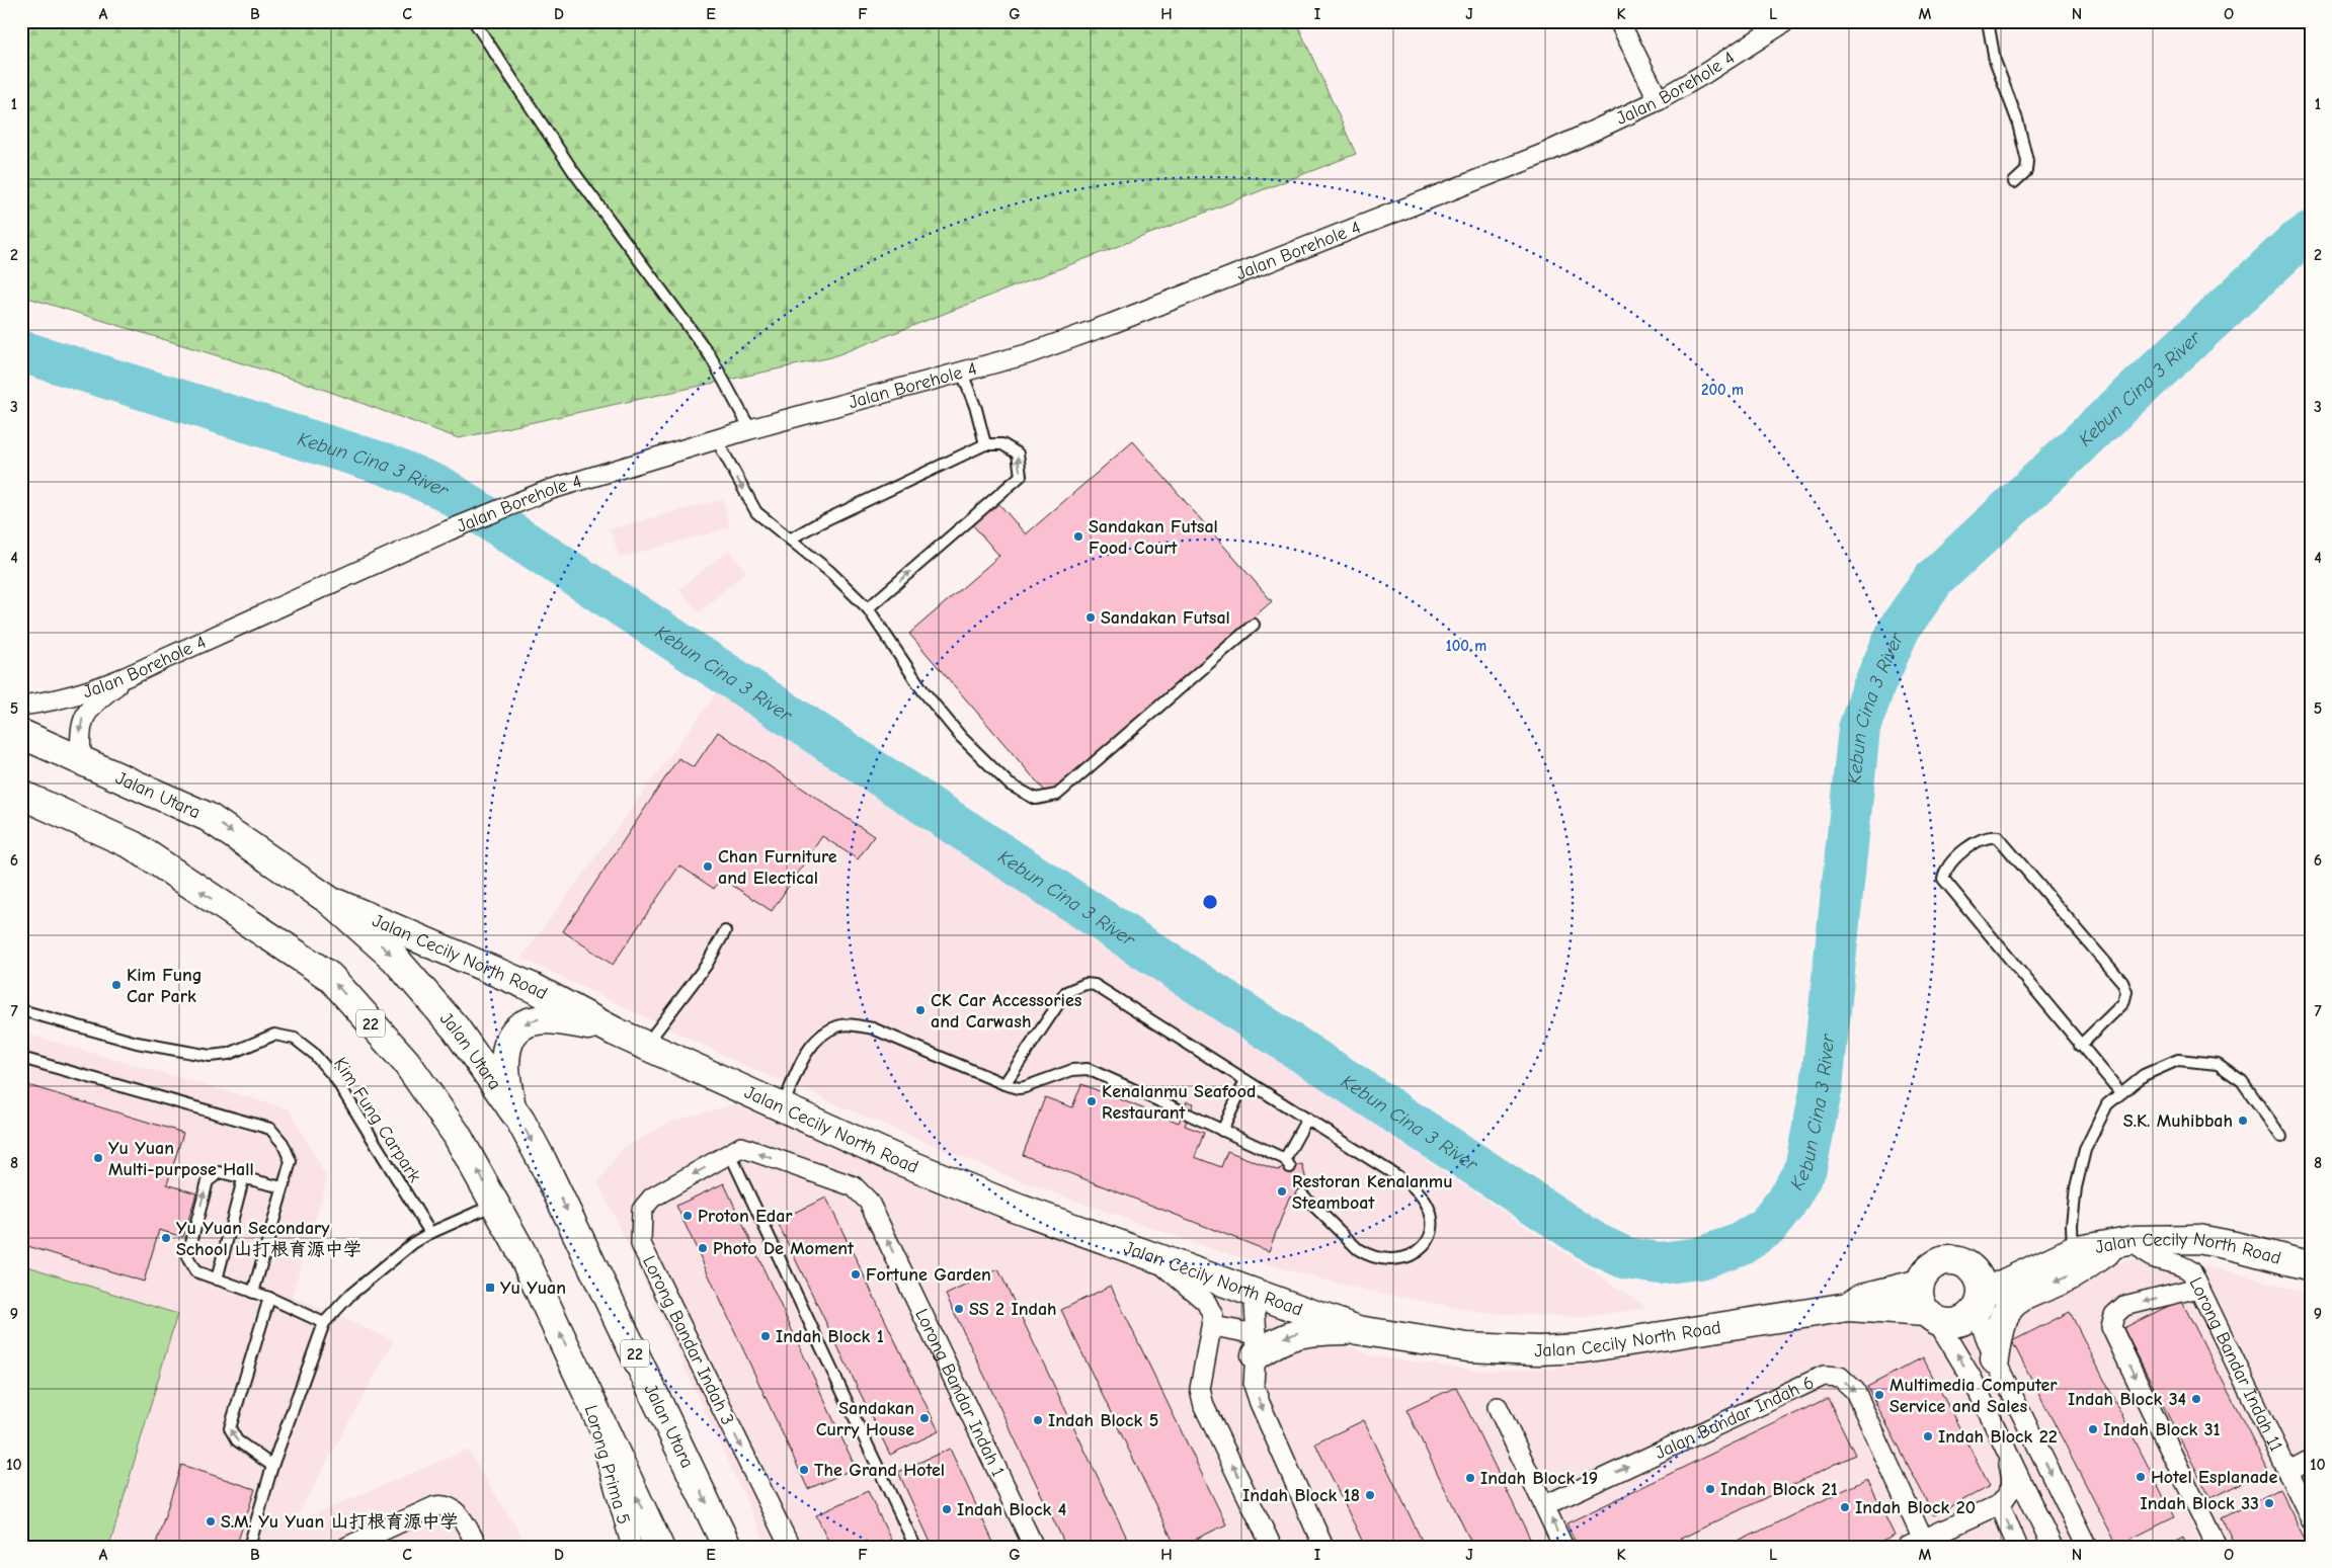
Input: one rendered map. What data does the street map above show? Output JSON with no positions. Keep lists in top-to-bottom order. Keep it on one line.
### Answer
{"streets":{"main road":["Jalan Utara","Jalan Cecily North Road","22"],"street":["Jalan Borehole 4","Lorong Bandar Indah 3","Lorong Bandar Indah 11","Lorong Bandar Indah 1","Jalan Bandar Indah 6","Lorong Prima 5"],"lane":["Kim Fung Carpark"]},"crossings":[["Jalan Utara","Jalan Cecily North Road"],["Jalan Cecily North Road","Lorong Bandar Indah 11"],["22","Lorong Prima 5"],["Lorong Bandar Indah 3","Lorong Bandar Indah 1"]],"one_way":["Lorong Bandar Indah 3","Lorong Bandar Indah 1"],"water":["Kebun Cina 3 River"],"places":{"other":["Sandakan Futsal Food Court","Sandakan Futsal","Chan Furniture and Electical","Kim Fung Car Park","CK Car Accessories and Carwash","Kenalanmu Seafood Restaurant","S.K. Muhibbah","Yu Yuan Multi-purpose Hall","Restoran Kenalanmu Steamboat","Proton Edar","Yu Yuan Secondary School 山打根育源中学","Photo De Moment","Fortune Garden","SS 2 Indah","Indah Block 1","Multimedia Computer Service and Sales","Indah Block 34","Sandakan Curry House","Indah Block 5","Indah Block 31","Indah Block 22","The Grand Hotel","Hotel Esplanade","Indah Block 19","Indah Block 21","Indah Block 18","Indah Block 33","Indah Block 20","Indah Block 4","S.M. Yu Yuan 山打根育源中学"],"transit":["Yu Yuan"]},"grid":{"columns":["A","B","C","D","E","F","G","H","I","J","K","L","M","N","O"],"rows":["1","2","3","4","5","6","7","8","9","10"]},"rings":["200 m","100 m"]}
